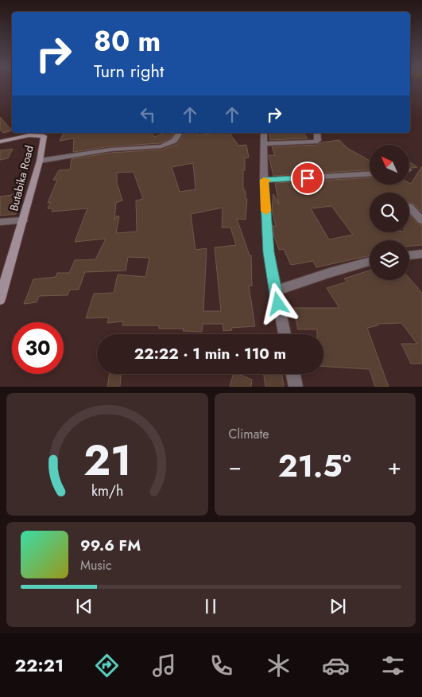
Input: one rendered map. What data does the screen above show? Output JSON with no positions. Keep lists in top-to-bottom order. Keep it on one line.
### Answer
{"streets":{"main road":["Butabika Road"]},"north":"top left","page":{"turn":["80 m","Turn right"],"limit":"30","trip":"22:22 · 1 min · 110 m","tile":"Climate","heat":["−","21.5°","+"],"song":["99.6 FM","Music"],"tabs":"22:21","gauge":["21","km/h"]}}
